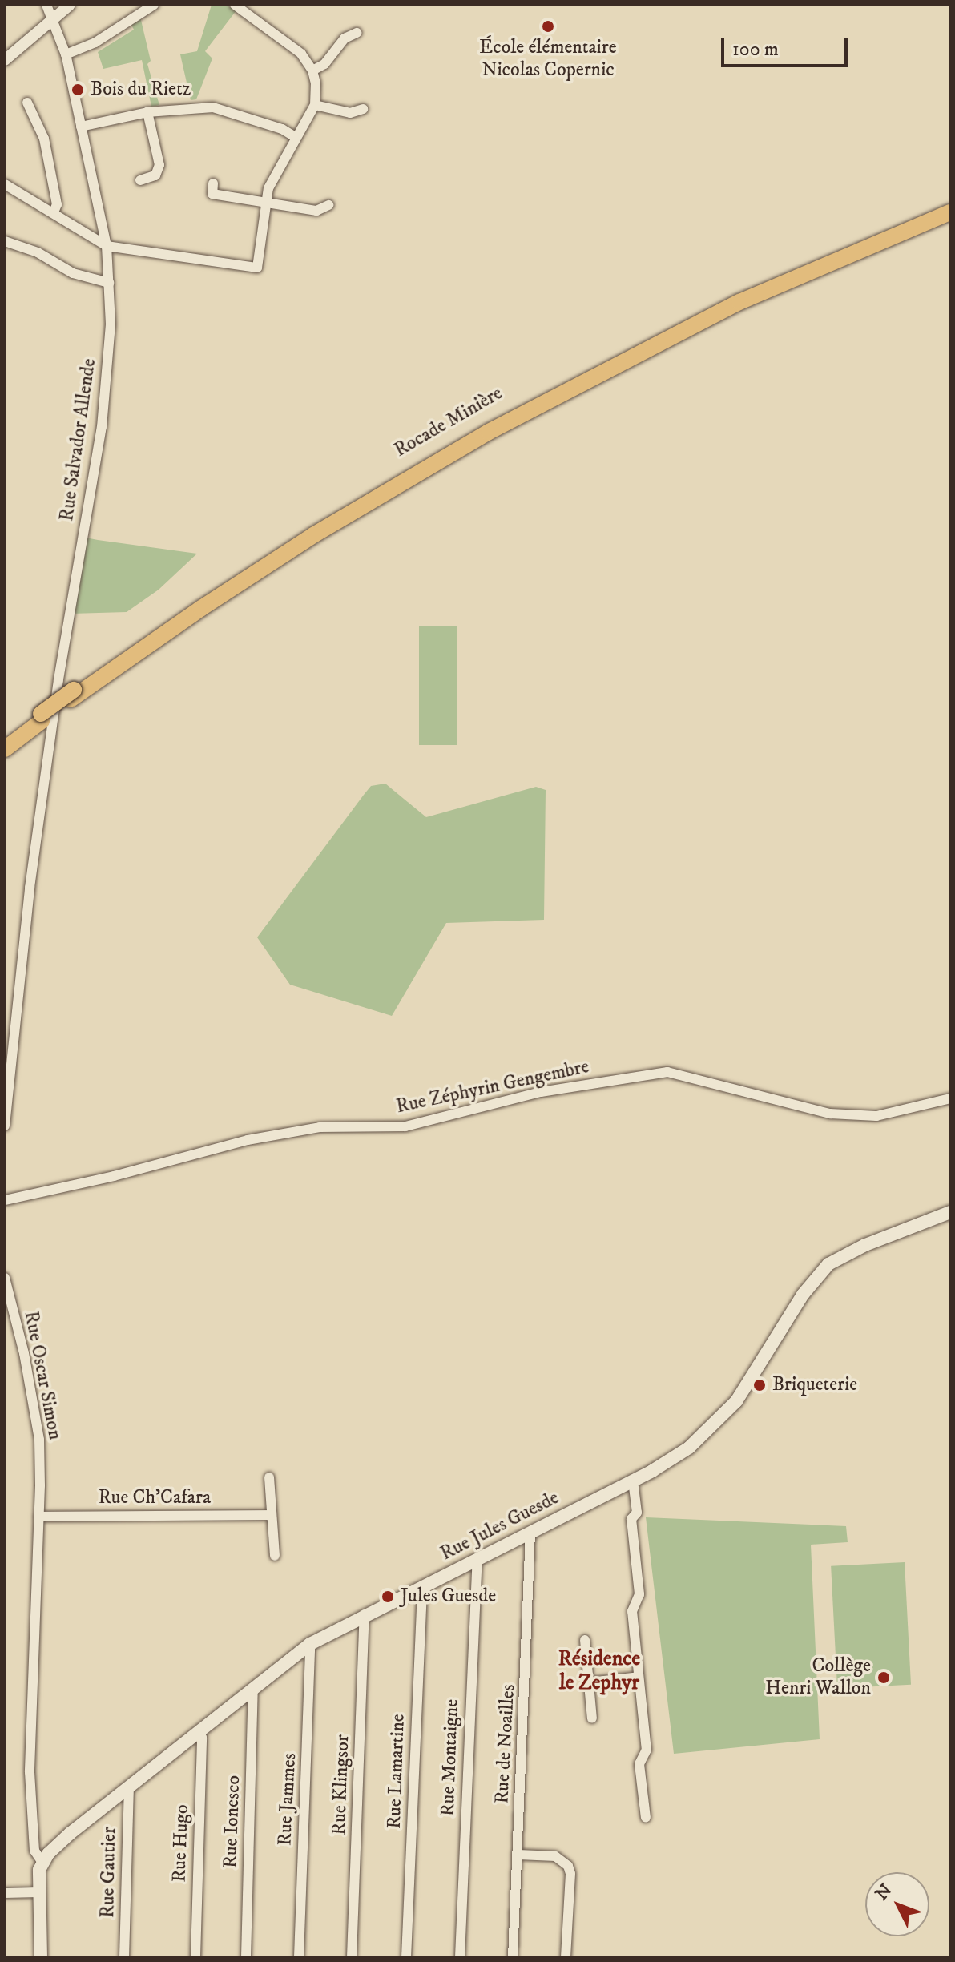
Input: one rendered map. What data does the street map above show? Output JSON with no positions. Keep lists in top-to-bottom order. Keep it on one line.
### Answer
{"streets":{"highway":["Rocade Minière"],"main road":["Rue Jules Guesde"],"street":["Rue Salvador Allende","Rue Zéphyrin Gengembre","Rue Oscar Simon","Rue Ch'Cafara","Rue de Noailles","Rue Montaigne","Rue Lamartine","Rue Klingsor","Rue Jammes","Rue Ionesco","Rue Hugo","Rue Gautier"]},"crossings":[["Rue Oscar Simon","Rue Ch'Cafara"],["Rue Oscar Simon","Rue Jules Guesde"],["Rue Jules Guesde","Rue de Noailles"],["Rue Jules Guesde","Rue Montaigne"],["Rue Jules Guesde","Rue Lamartine"],["Rue Jules Guesde","Rue Klingsor"],["Rue Jules Guesde","Rue Jammes"],["Rue Jules Guesde","Rue Ionesco"],["Rue Jules Guesde","Rue Hugo"],["Rue Jules Guesde","Rue Gautier"]],"districts":["Résidence le Zephyr"],"places":["École élémentaire Nicolas Copernic","Bois du Rietz","Briqueterie","Jules Guesde","Collège Henri Wallon"],"scale_bar":"100 m","north":"top left"}
